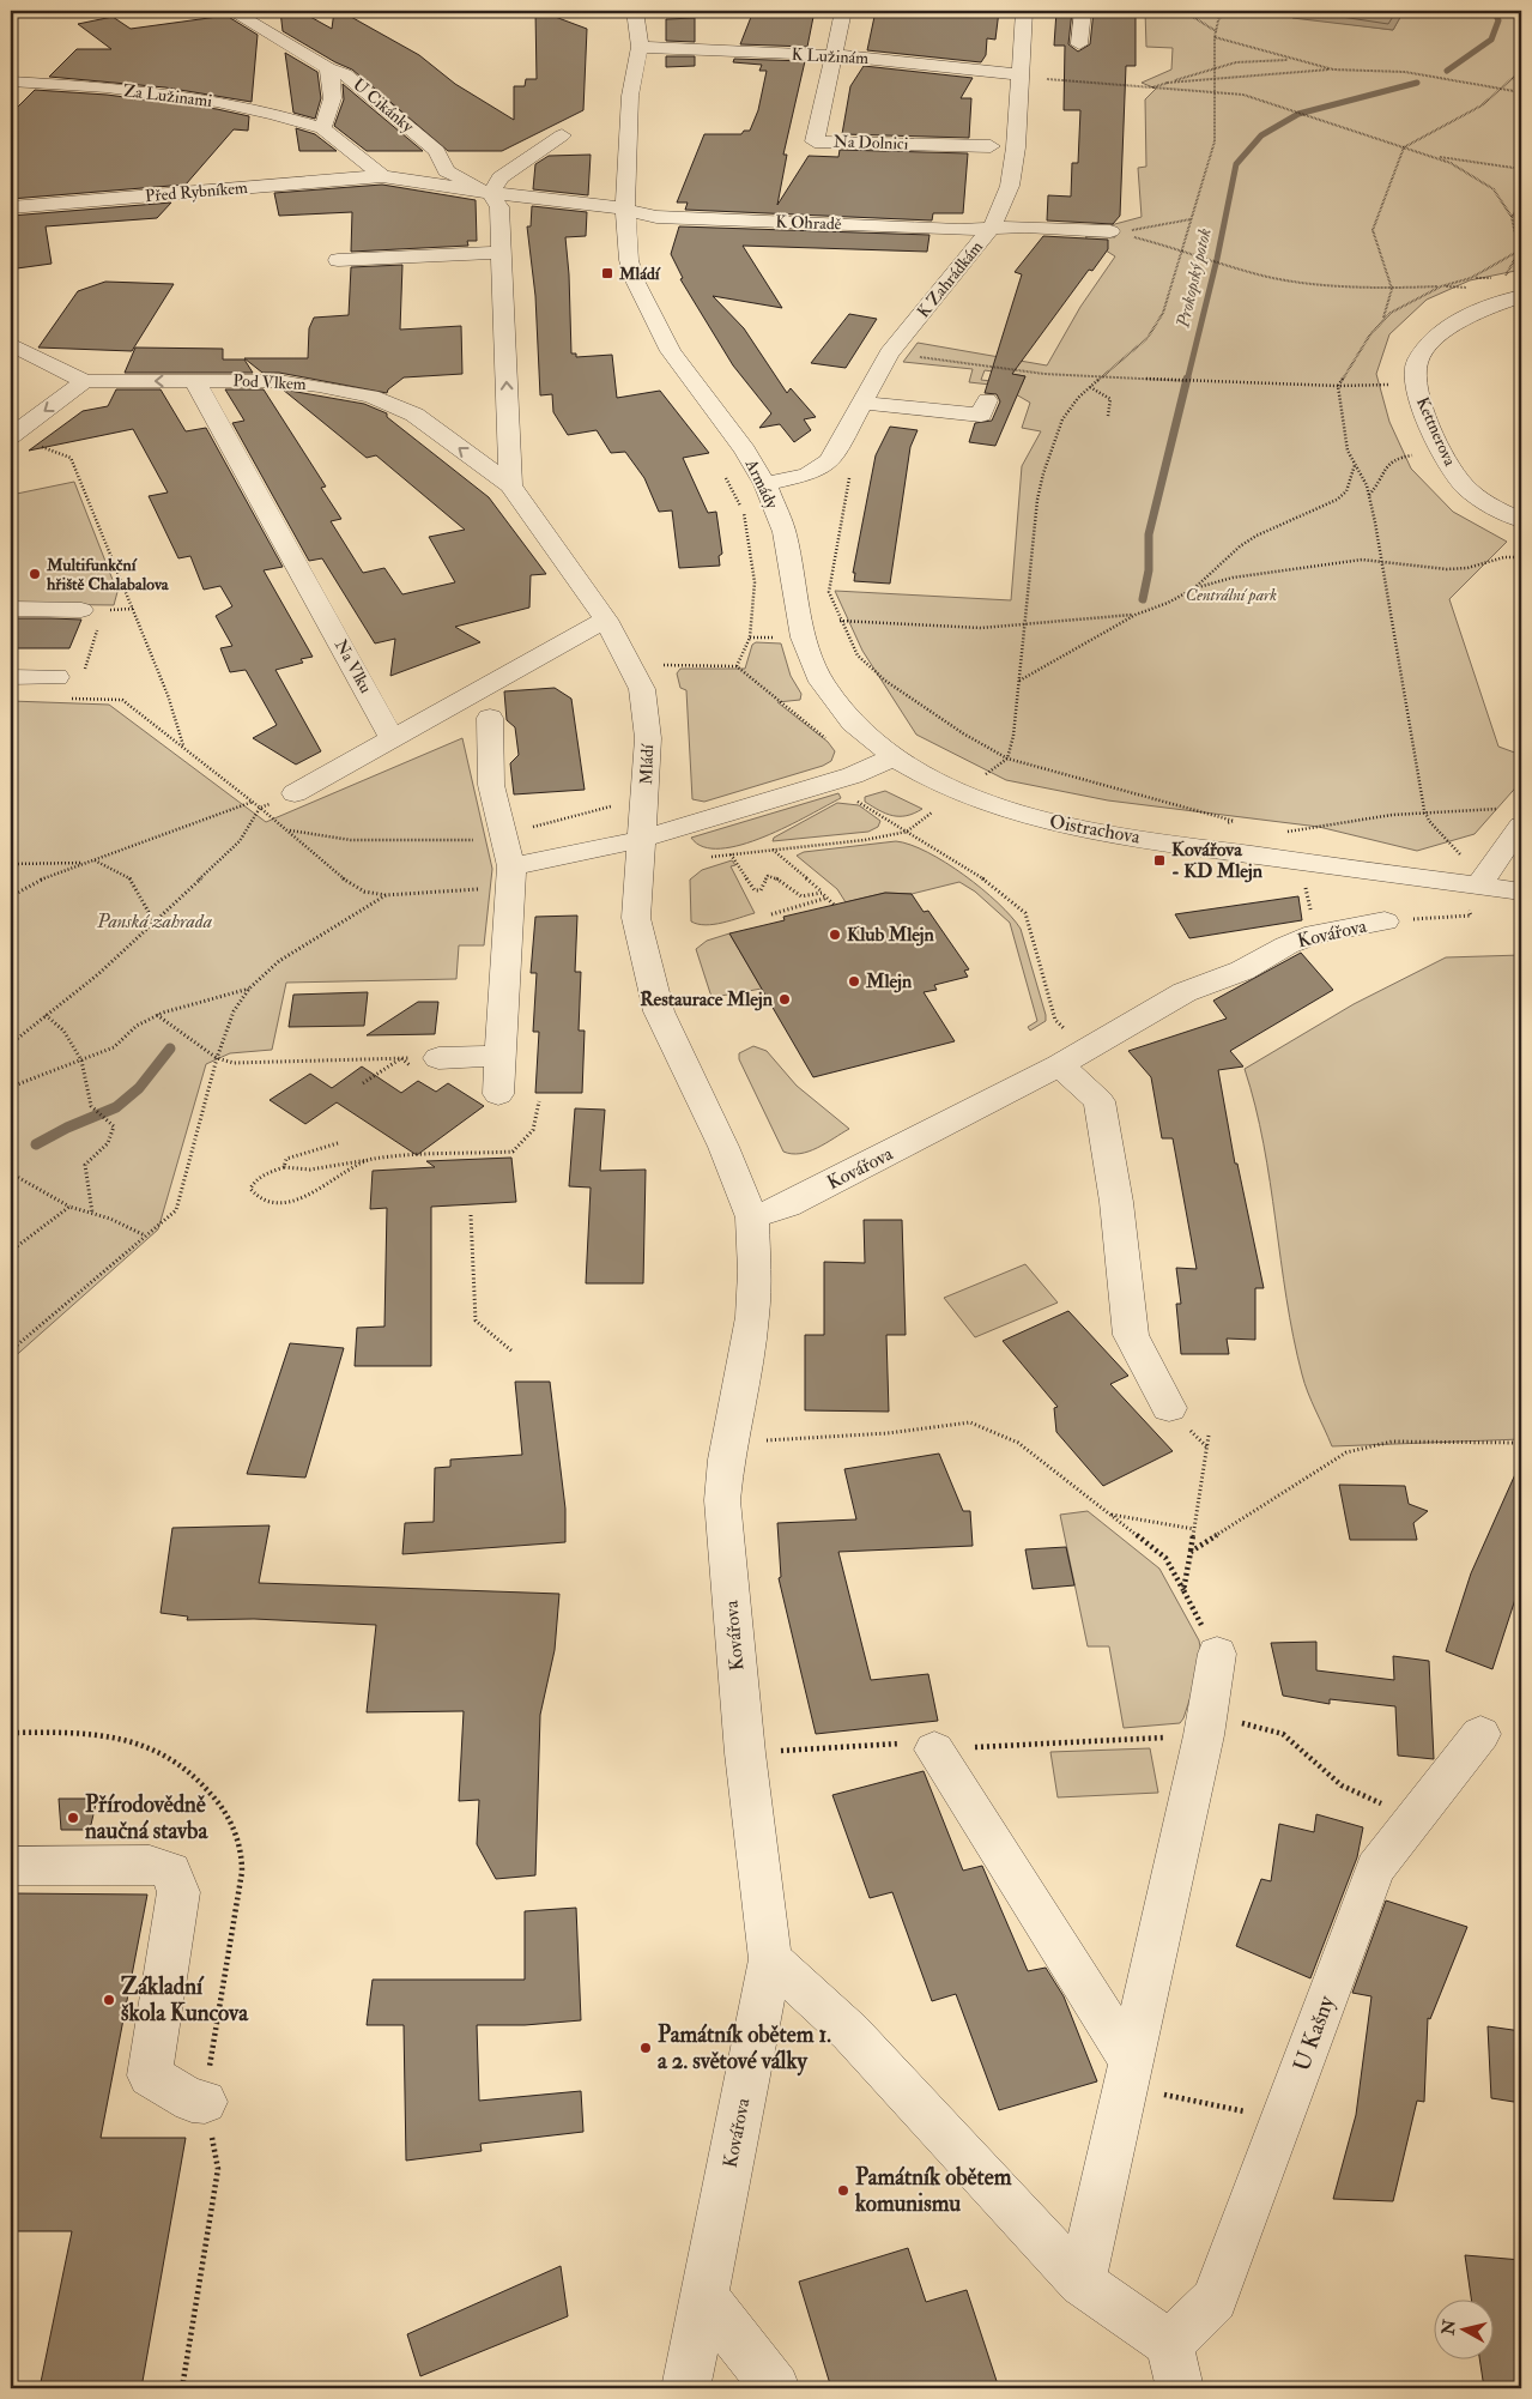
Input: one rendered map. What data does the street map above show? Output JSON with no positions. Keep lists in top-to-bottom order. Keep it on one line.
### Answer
{"streets":{"street":["K Lužinám","Za Lužinami","U Cikánky","Na Dolnici","Před Rybníkem","K Ohradě","K Zahrádkám","Pod Vlkem","Kettnerova","Armády","Na Vlku","Mládí","Oistrachova","Kovářova","U Kašny"]},"crossings":[["K Lužinám","Na Dolnici"],["K Lužinám","K Zahrádkám"],["K Lužinám","Armády"],["Za Lužinami","Před Rybníkem"],["U Cikánky","Před Rybníkem"],["K Ohradě","K Zahrádkám"],["K Ohradě","Armády"],["K Zahrádkám","Armády"],["Pod Vlkem","Na Vlku"],["Pod Vlkem","Mládí"],["Armády","Oistrachova"],["Mládí","Kovářova"]],"water":["Prokopský potok"],"parks":["Centrální park","Panská zahrada"],"places":{"transit":["Mládí","Kovářova - KD Mlejn"],"other":["Multifunkční hřiště Chalabalova","Klub Mlejn","Mlejn","Restaurace Mlejn","Přírodovědně naučná stavba","Základní škola Kuncova","Památník obětem 1. a 2. světové války","Památník obětem komunismu"]},"north":"left"}
